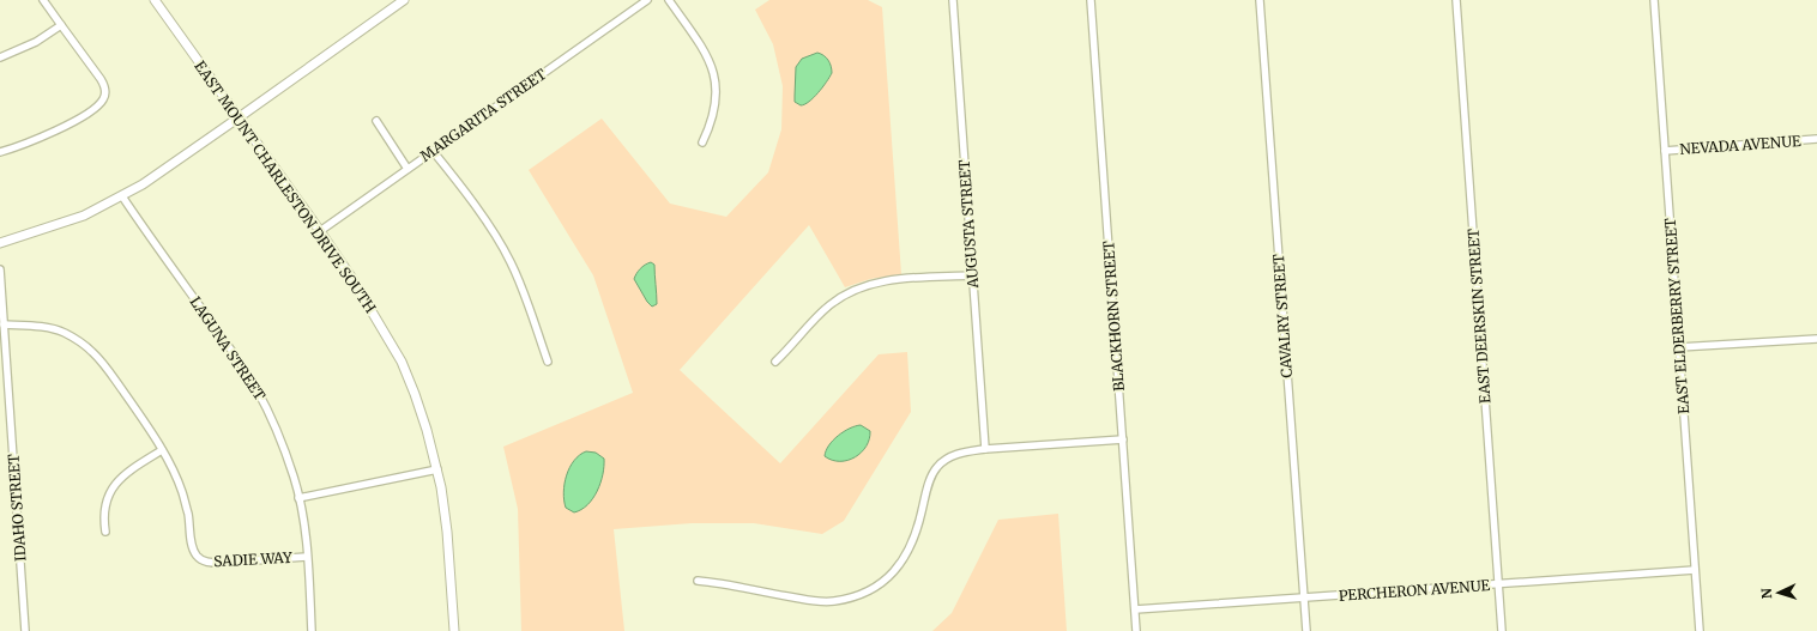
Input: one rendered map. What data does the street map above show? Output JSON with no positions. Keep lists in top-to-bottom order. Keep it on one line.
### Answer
{"streets":{"street":["MARGARITA STREET","NEVADA AVENUE","EAST MOUNT CHARLESTON DRIVE SOUTH","AUGUSTA STREET","BLACKHORN STREET","CAVALRY STREET","EAST DEERSKIN STREET","EAST ELDERBERRY STREET","LAGUNA STREET","IDAHO STREET","SADIE WAY","PERCHERON AVENUE"]},"crossings":[["MARGARITA STREET","EAST MOUNT CHARLESTON DRIVE SOUTH"],["NEVADA AVENUE","EAST ELDERBERRY STREET"],["BLACKHORN STREET","PERCHERON AVENUE"],["CAVALRY STREET","PERCHERON AVENUE"],["EAST DEERSKIN STREET","PERCHERON AVENUE"],["EAST ELDERBERRY STREET","PERCHERON AVENUE"],["LAGUNA STREET","SADIE WAY"]],"north":"left"}
